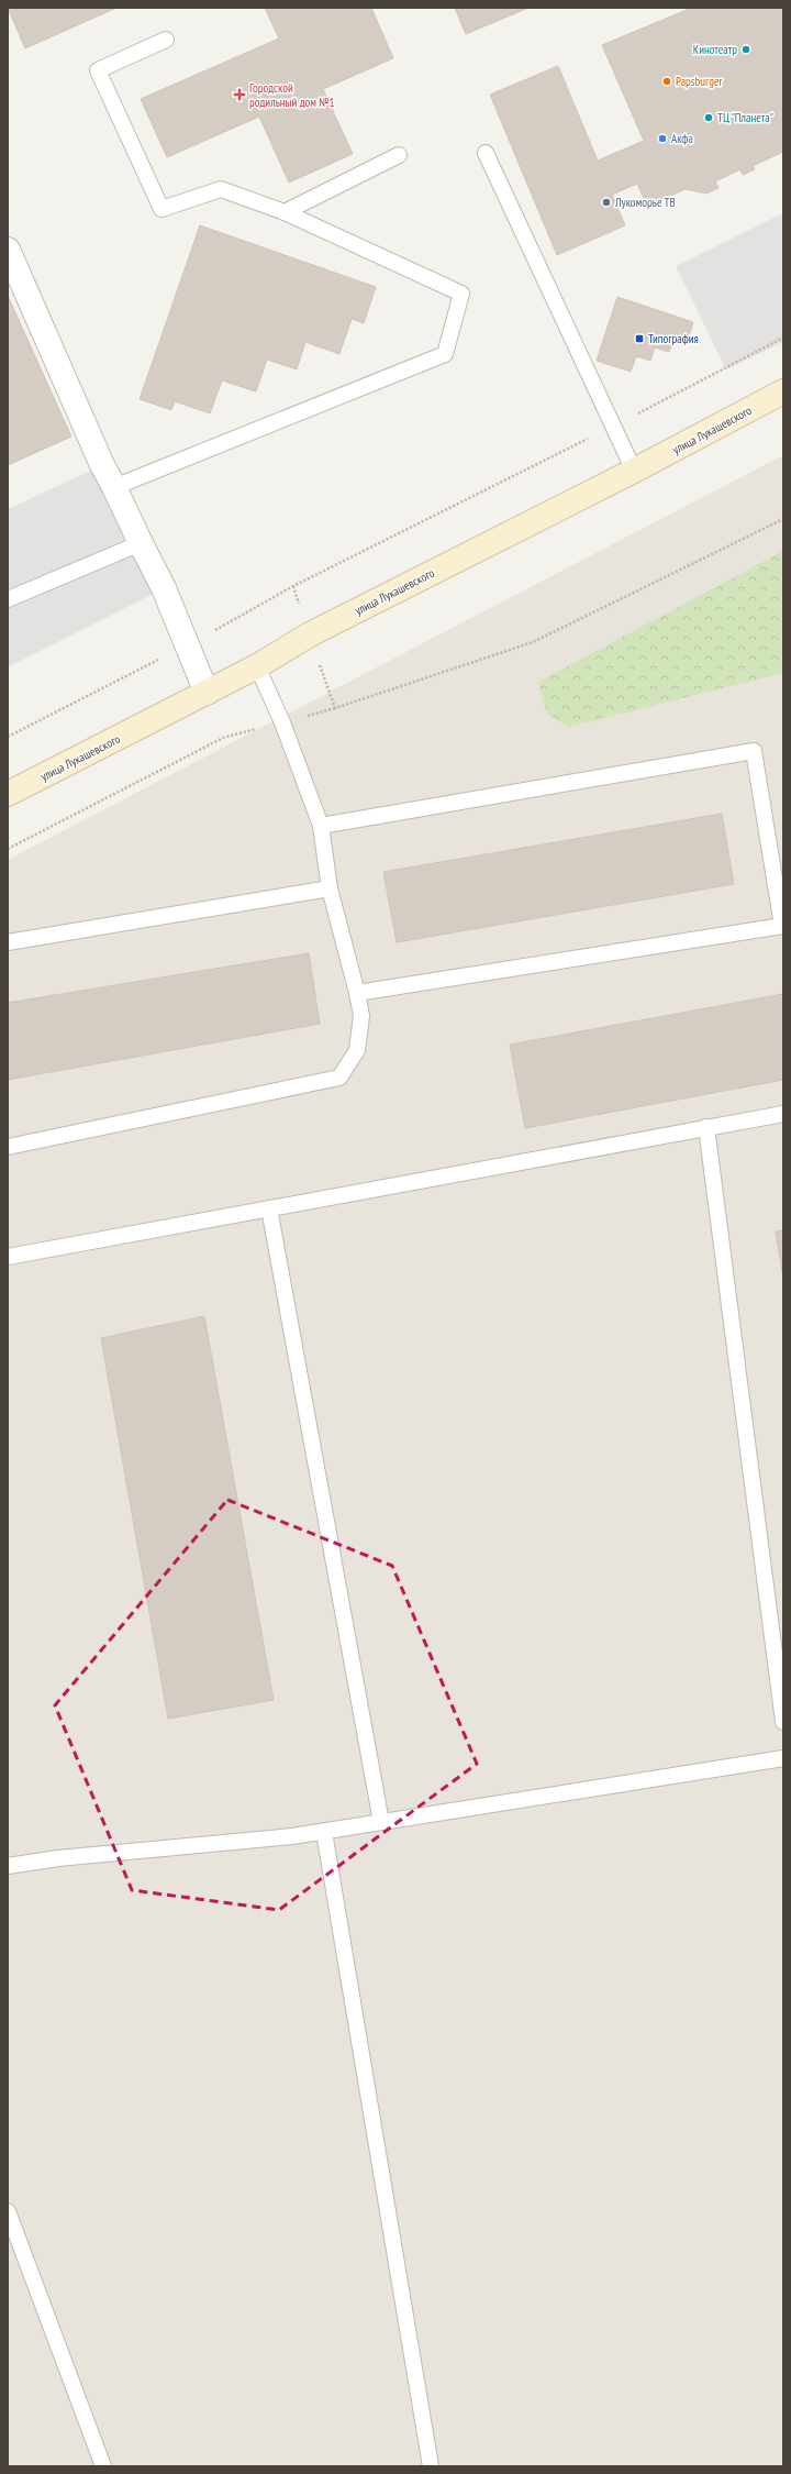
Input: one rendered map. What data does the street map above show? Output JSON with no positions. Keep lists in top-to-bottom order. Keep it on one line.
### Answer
{"streets":{"main road":["улица Лукашевского"]},"places":{"other":["Кинотеатр","Papsburger","ТЦ \"Планета\"","Акфа","Лукоморье ТВ"],"health":["Городской родильный дом №1"],"transit":["Типография"]}}
